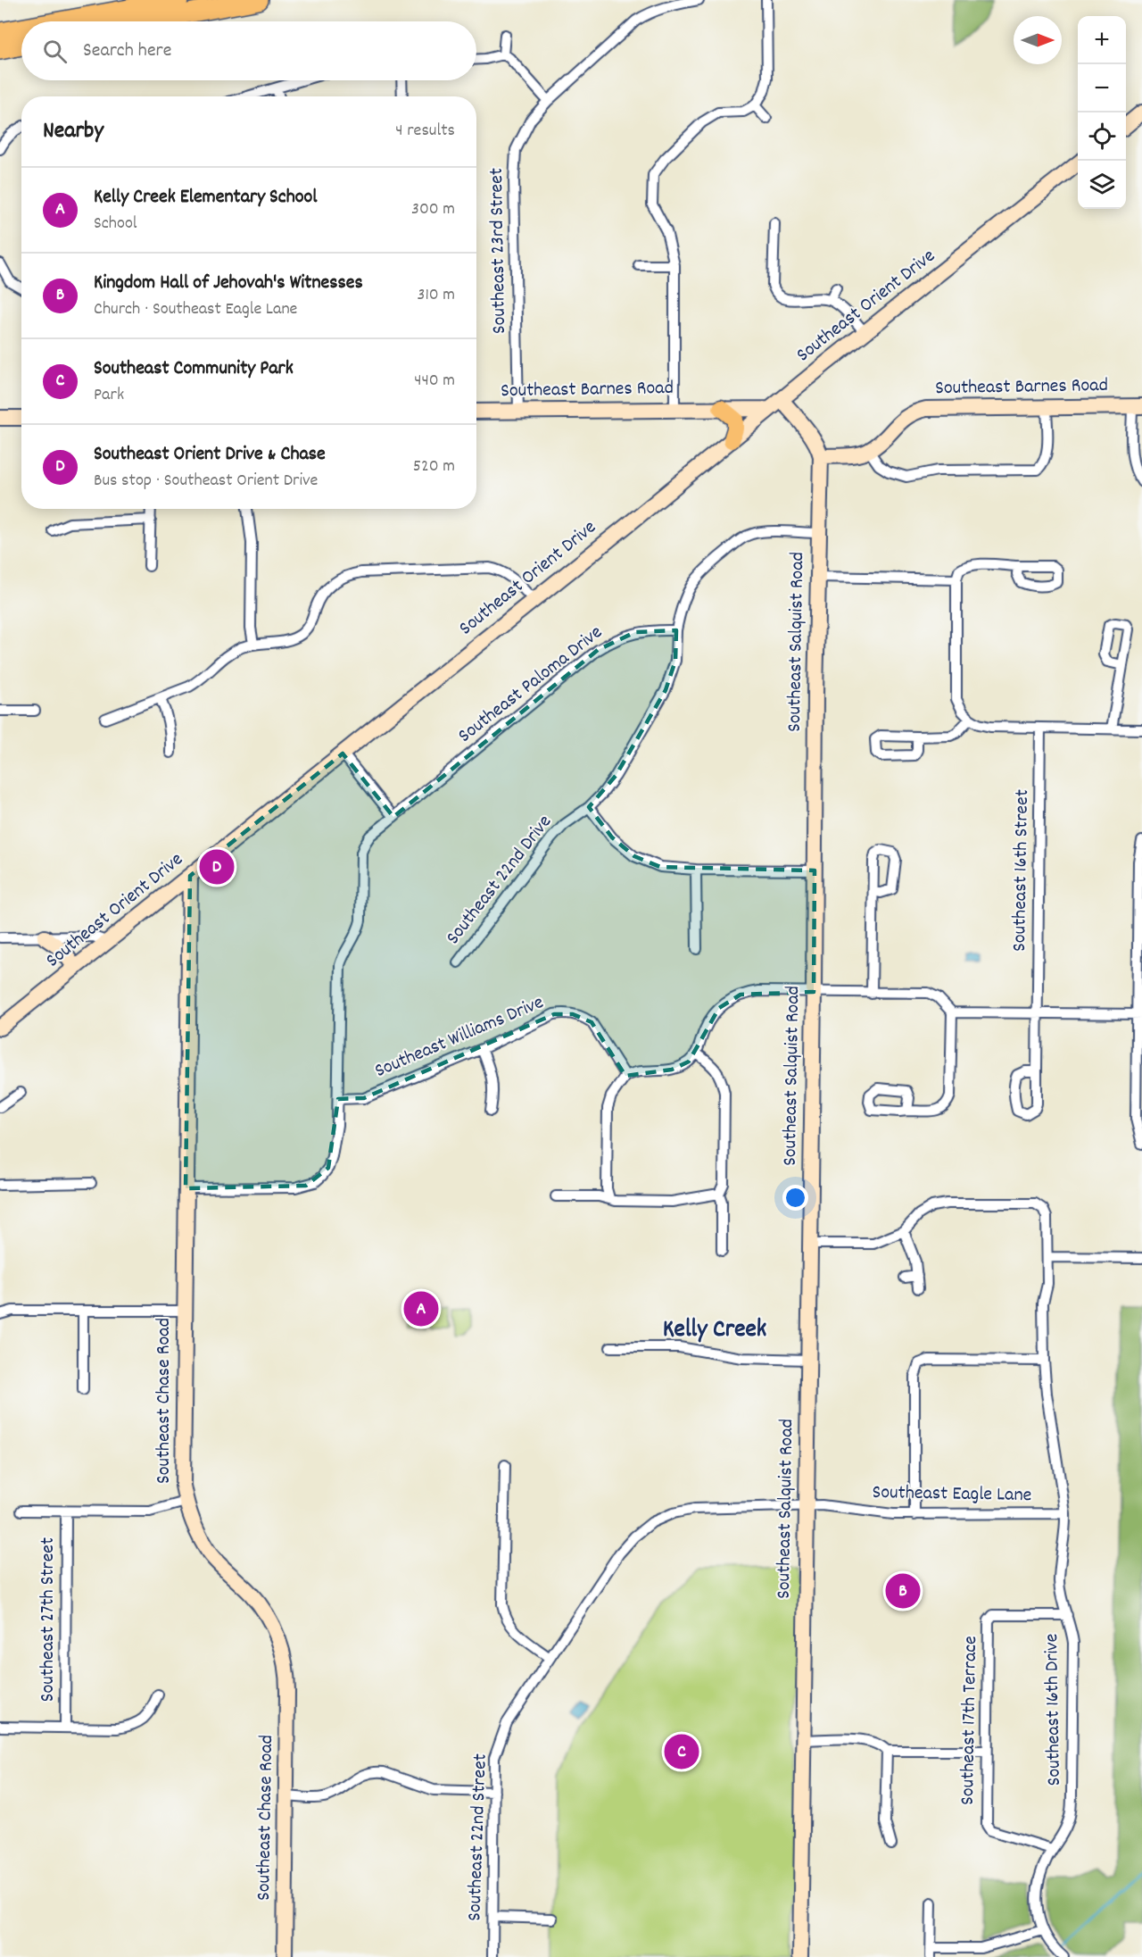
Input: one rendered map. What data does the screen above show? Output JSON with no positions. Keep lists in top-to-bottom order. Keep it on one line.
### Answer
{"streets":{"street":["Southeast 23rd Street","Southeast Orient Drive","Southeast Barnes Road","Southeast Salquist Road","Southeast Paloma Drive","Southeast 16th Street","Southeast 22nd Drive","Southeast Williams Drive","Southeast Chase Road","Southeast Eagle Lane","Southeast 27th Street","Southeast 16th Drive","Southeast 17th Terrace","Southeast 22nd Street"]},"crossings":[["Southeast 23rd Street","Southeast Barnes Road"],["Southeast Orient Drive","Southeast Barnes Road"],["Southeast Orient Drive","Southeast Chase Road"],["Southeast Salquist Road","Southeast Eagle Lane"],["Southeast Paloma Drive","Southeast 22nd Drive"],["Southeast Paloma Drive","Southeast Williams Drive"],["Southeast Eagle Lane","Southeast 16th Drive"],["Southeast Eagle Lane","Southeast 22nd Street"],["Southeast 16th Drive","Southeast 17th Terrace"]],"districts":["Kelly Creek"],"north":"right","page":{"map_buttons":["+","−"],"search":"Search here","heading":["Nearby","4 results"],"list":[{"mark":"A","name":"Kelly Creek Elementary School","note":"School","value":"300 m"},{"mark":"B","name":"Kingdom Hall of Jehovah's Witnesses","note":"Church · Southeast Eagle Lane","value":"310 m"},{"mark":"C","name":"Southeast Community Park","note":"Park","value":"440 m"},{"mark":"D","name":"Southeast Orient Drive & Chase","note":"Bus stop · Southeast Orient Drive","value":"520 m"}],"pins":["D","A","B","C"]}}
